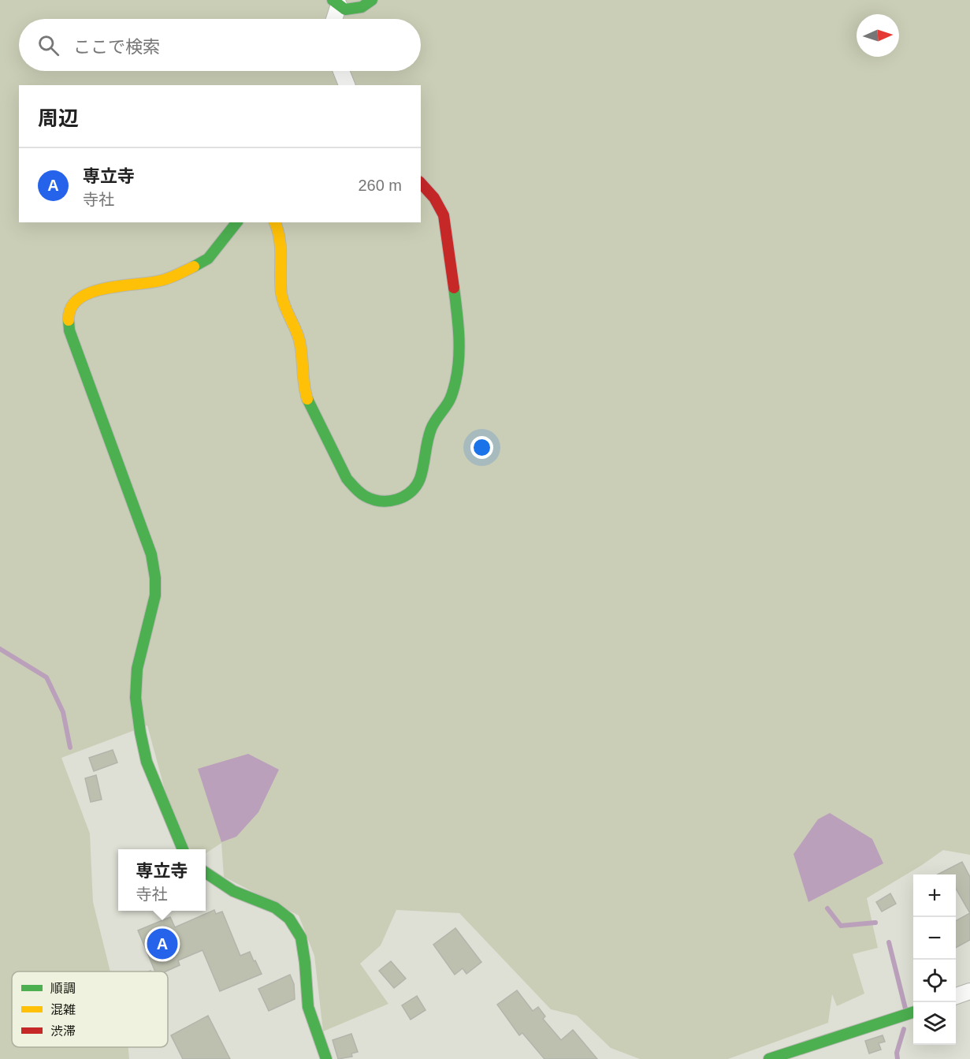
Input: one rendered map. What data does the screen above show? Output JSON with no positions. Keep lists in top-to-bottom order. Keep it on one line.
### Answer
{"legend":["順調","混雑","渋滞"],"north":"right","page":{"search":"ここで検索","heading":"周辺","list":[{"mark":"A","name":"専立寺","note":"寺社","value":"260 m"}],"popup":["専立寺","寺社"],"map_buttons":["+","−"],"pins":"A"}}
